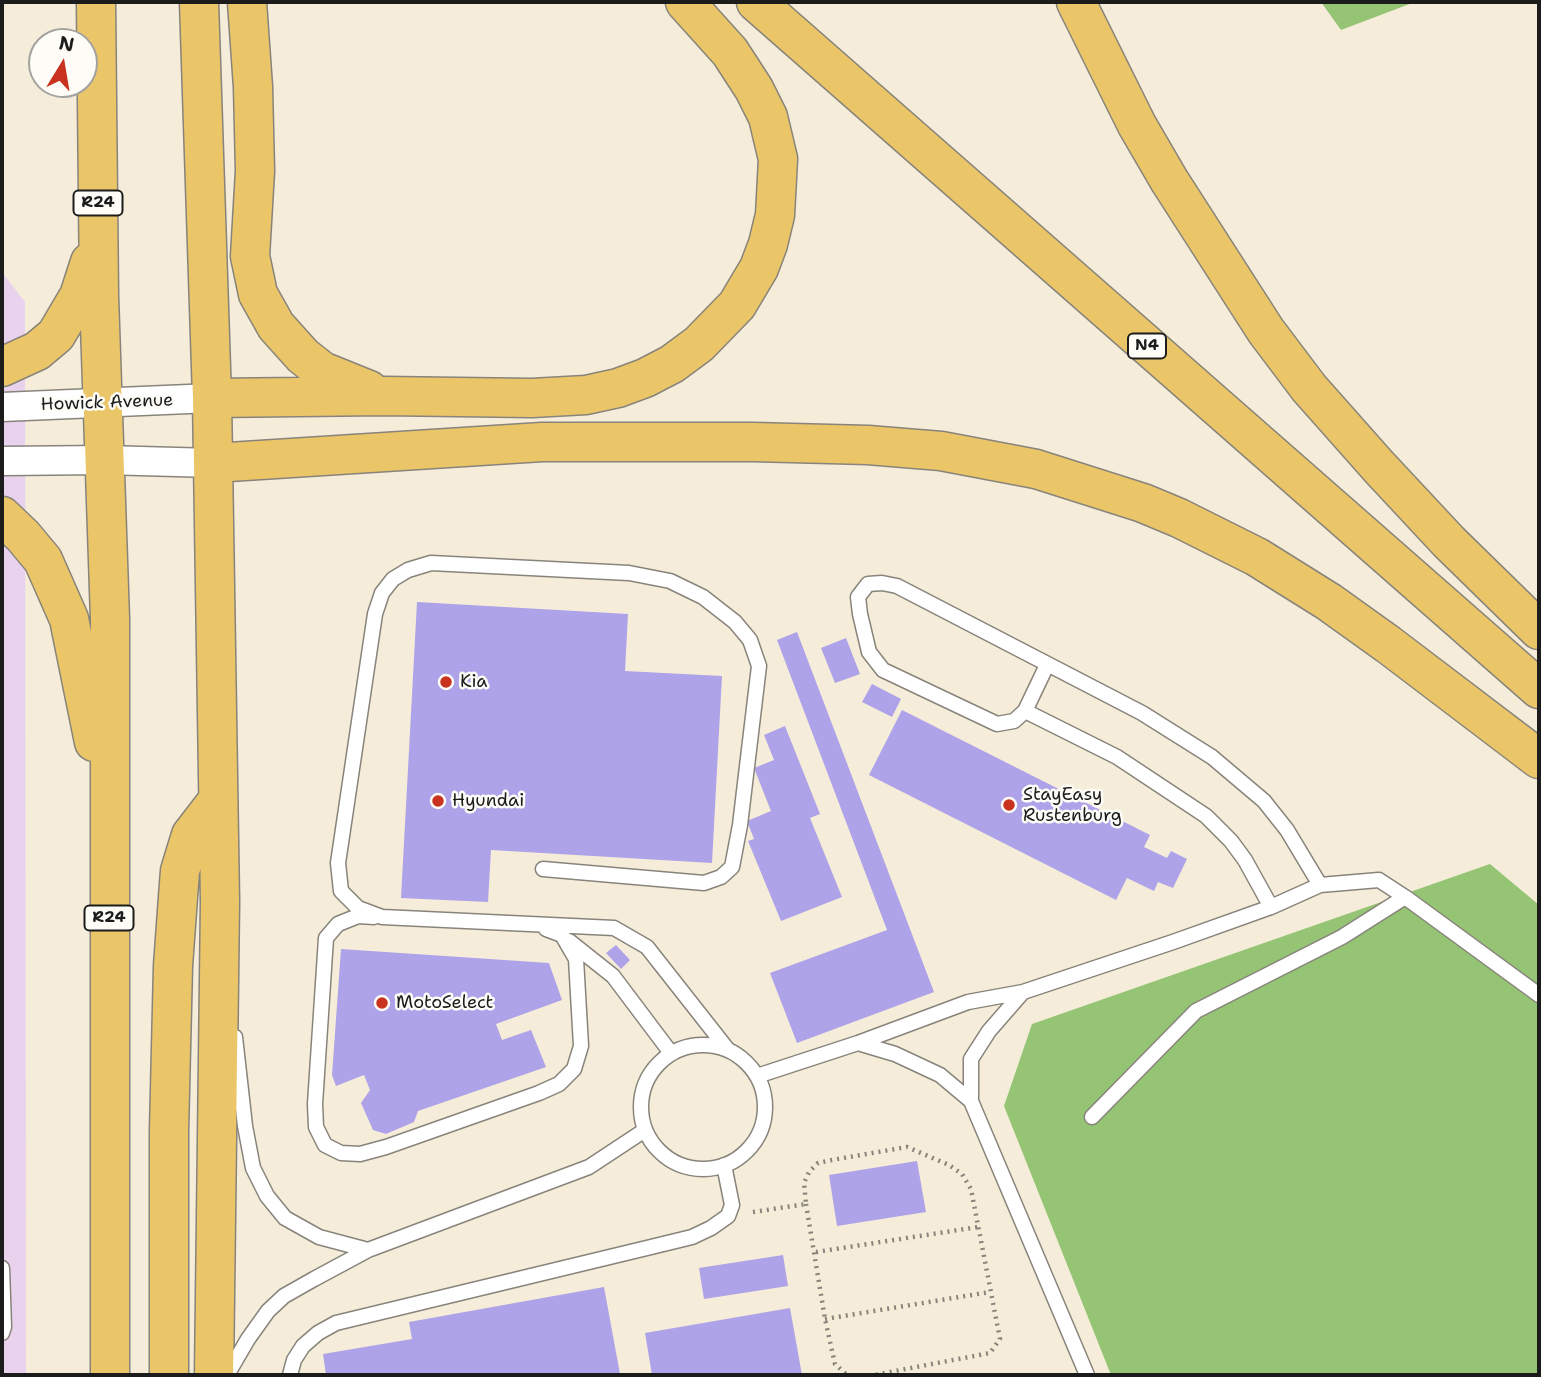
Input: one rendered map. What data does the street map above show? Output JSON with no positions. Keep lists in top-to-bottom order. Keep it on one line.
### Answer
{"streets":{"main road":["R24","N4"],"street":["Howick Avenue"]},"crossings":[["R24","Howick Avenue"]],"places":["Kia","Hyundai","StayEasy Rustenburg","MotoSelect"],"north":"top"}
